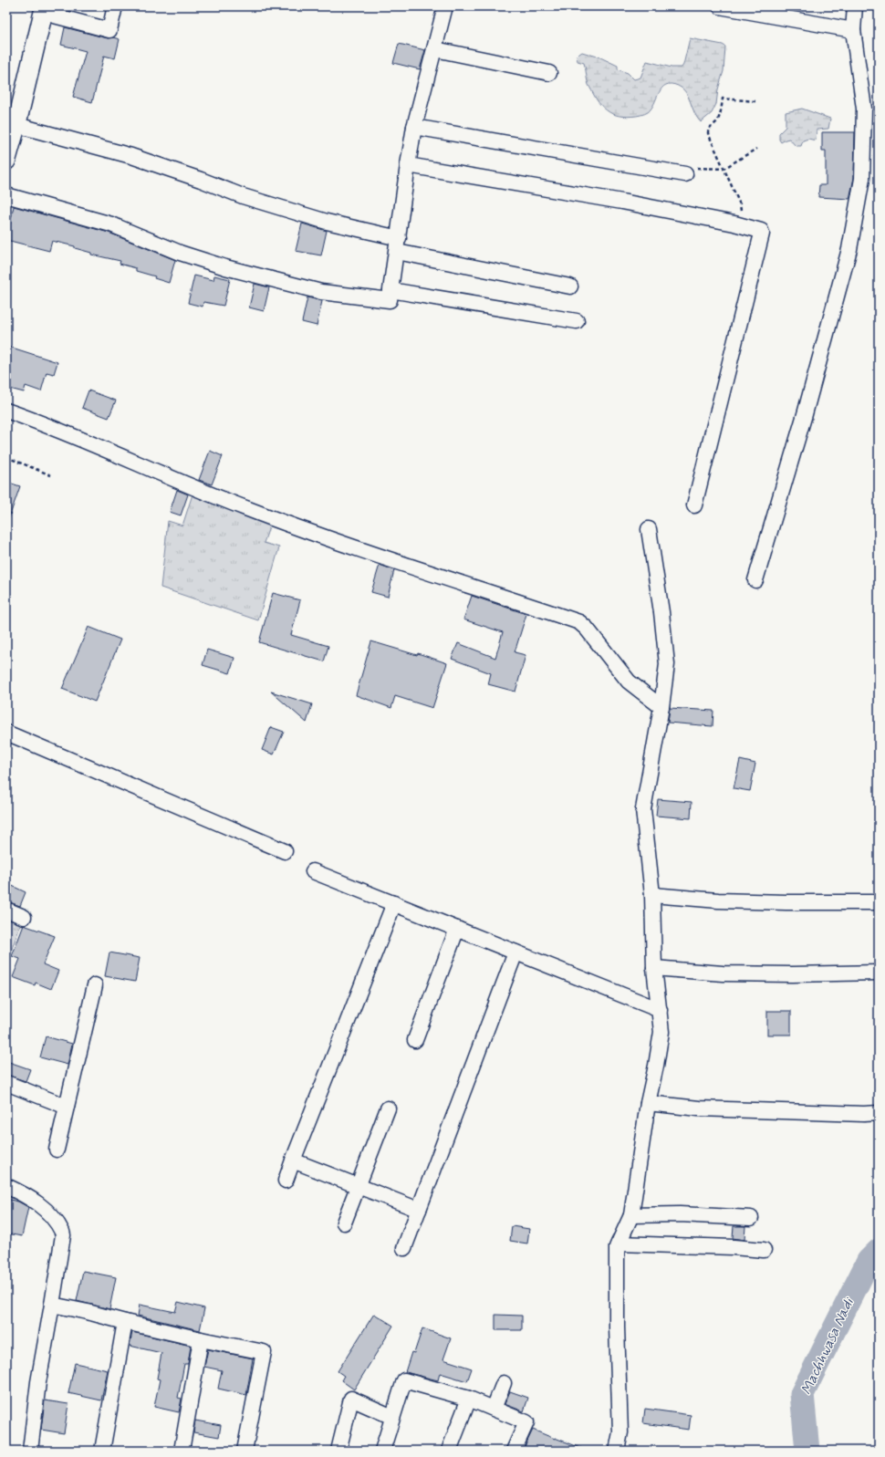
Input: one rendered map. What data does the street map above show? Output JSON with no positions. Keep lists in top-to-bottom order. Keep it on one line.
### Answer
{"water":["Machhwasa Nadi"]}
